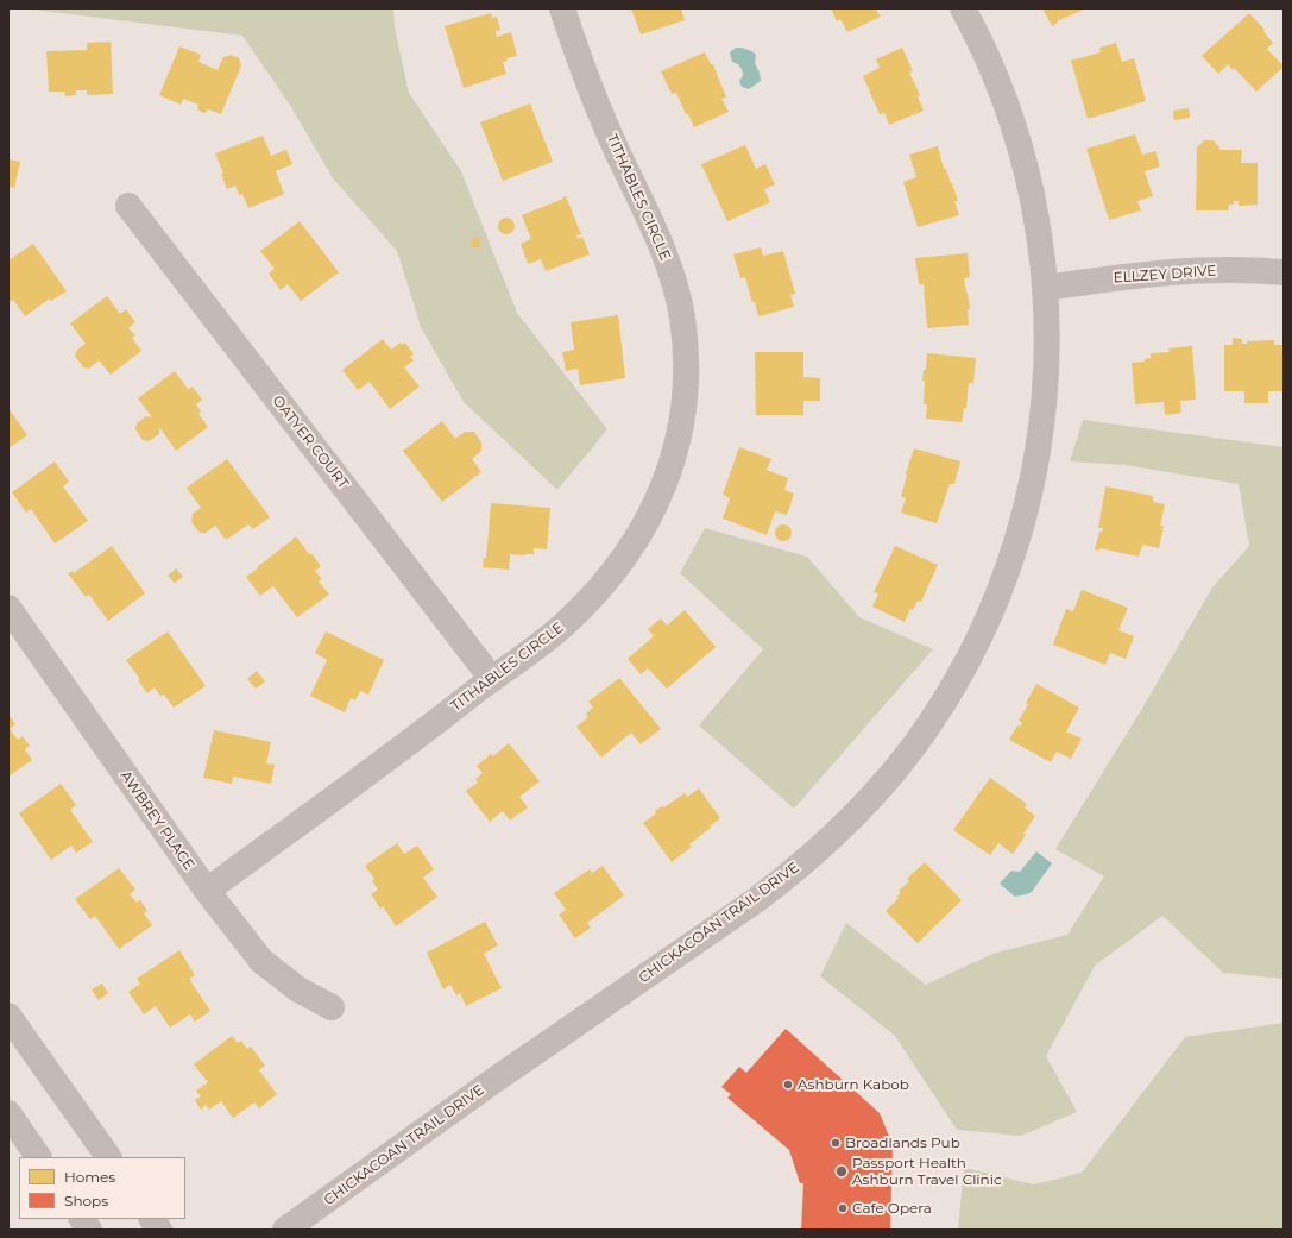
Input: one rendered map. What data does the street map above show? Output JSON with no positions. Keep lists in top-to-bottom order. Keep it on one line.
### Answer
{"streets":{"street":["TITHABLES CIRCLE","ELLZEY DRIVE","OATYER COURT","AWBREY PLACE","CHICKACOAN TRAIL DRIVE"]},"crossings":[["TITHABLES CIRCLE","OATYER COURT"],["TITHABLES CIRCLE","AWBREY PLACE"],["ELLZEY DRIVE","CHICKACOAN TRAIL DRIVE"]],"places":["Ashburn Kabob","Broadlands Pub","Passport Health Ashburn Travel Clinic","Cafe Opera"],"legend":["Homes","Shops"]}
